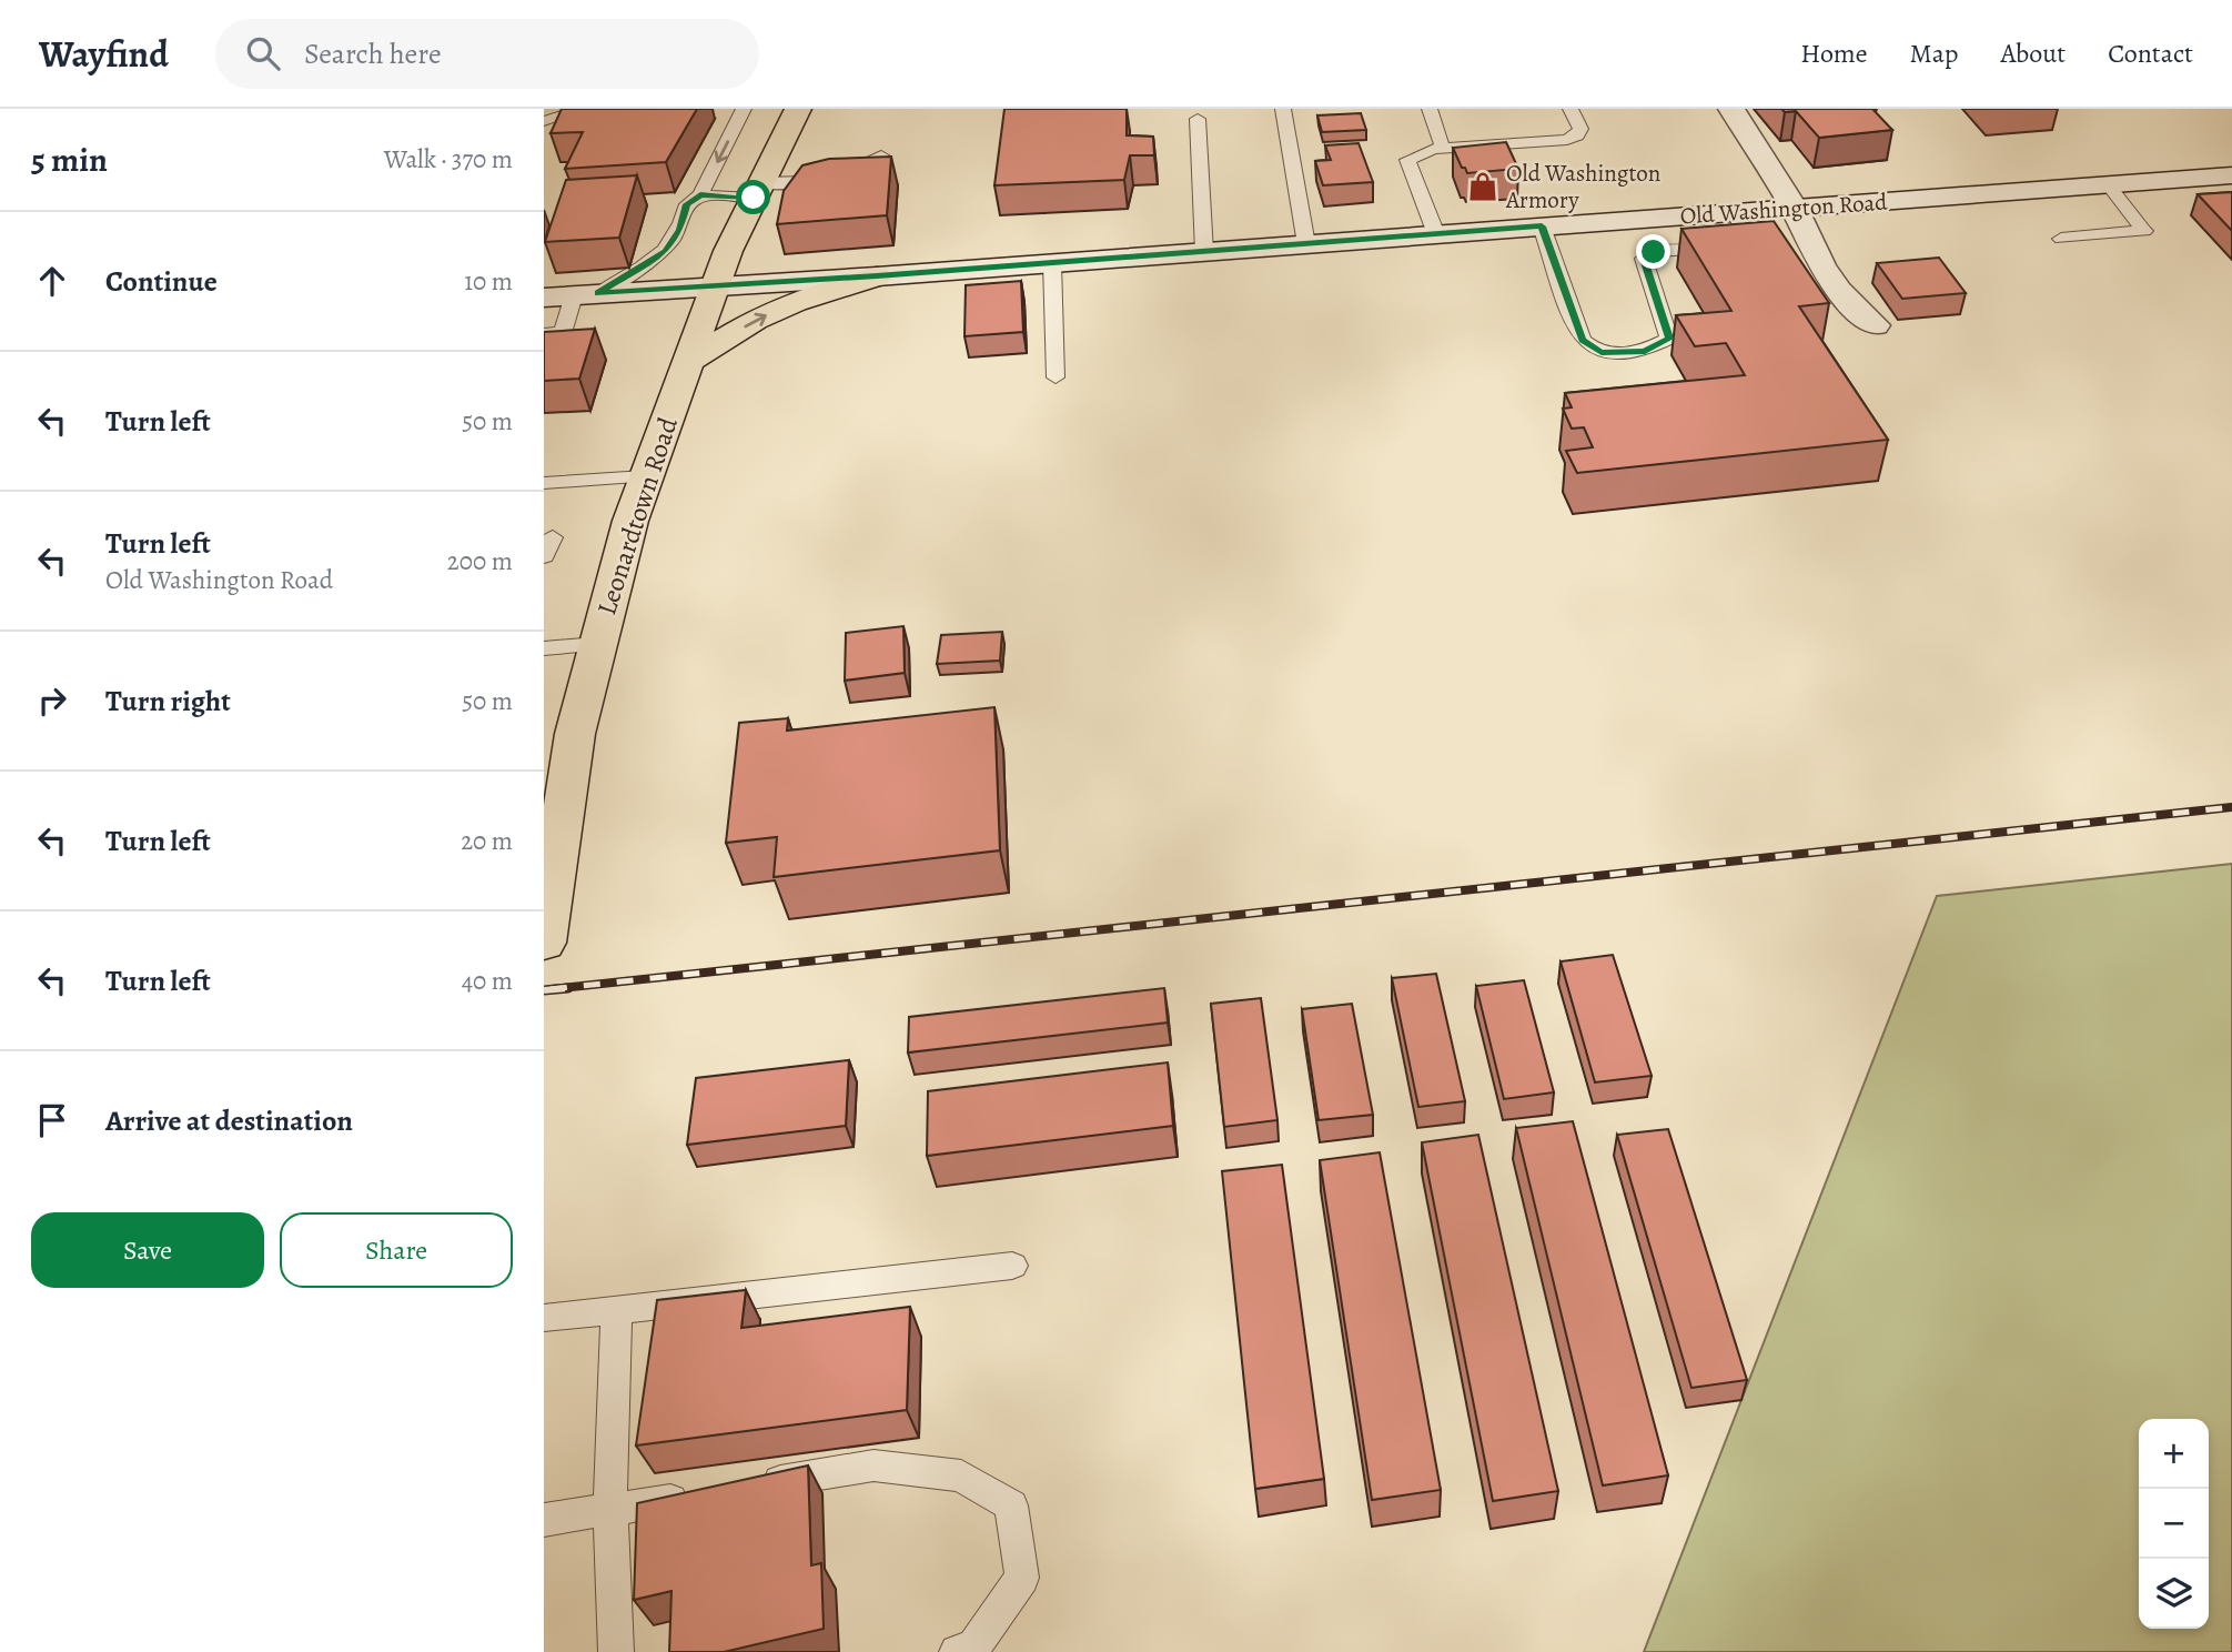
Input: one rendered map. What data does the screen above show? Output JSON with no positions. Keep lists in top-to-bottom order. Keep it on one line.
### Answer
{"streets":{"highway":["Leonardtown Road"],"main road":["Old Washington Road"]},"crossings":[["Old Washington Road","Leonardtown Road"]],"places":{"shop":["Old Washington Armory"]},"page":{"header":"Wayfind","search":"Search here","nav":["Home","Map","About","Contact"],"heading":["5 min","Walk · 370 m"],"list":[["Continue","10 m"],["Turn left","50 m"],["Turn left","Old Washington Road","200 m"],["Turn right","50 m"],["Turn left","20 m"],["Turn left","40 m"],"Arrive at destination"],"buttons":["Save","Share"],"map_buttons":["+","−"]}}
